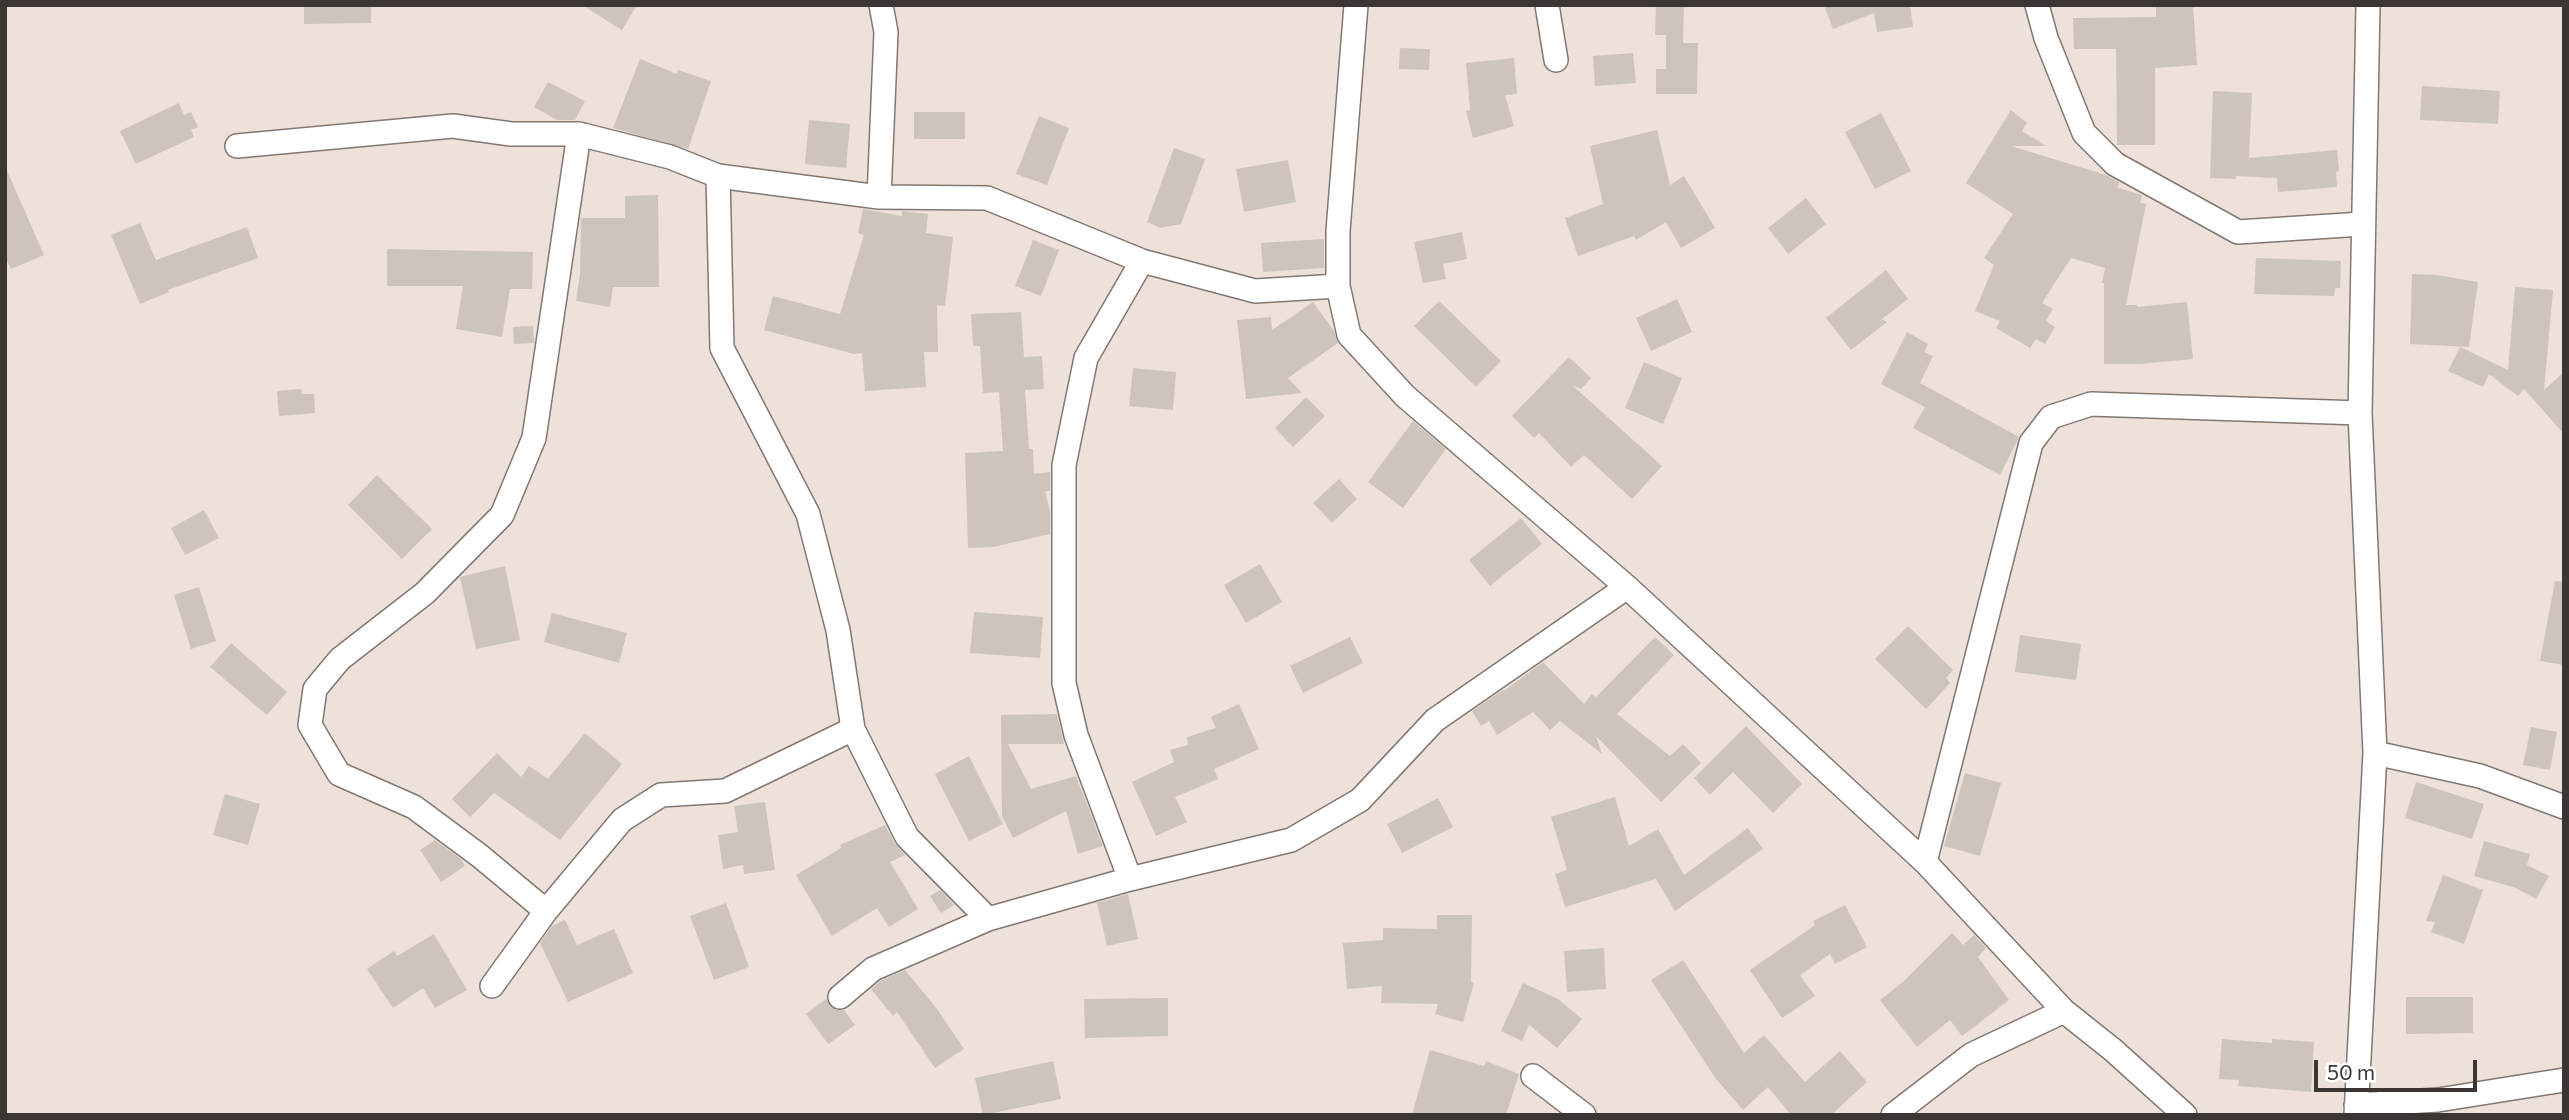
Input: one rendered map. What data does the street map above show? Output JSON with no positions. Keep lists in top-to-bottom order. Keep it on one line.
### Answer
{"scale_bar":"50 m"}
